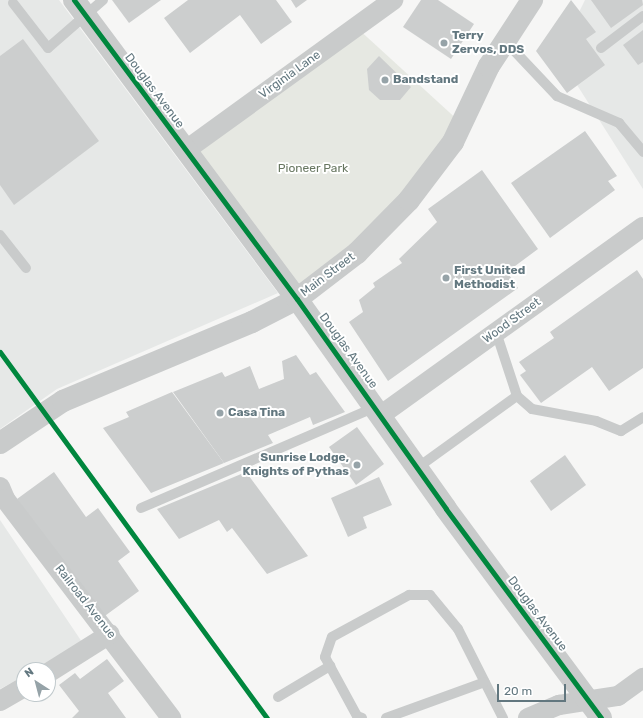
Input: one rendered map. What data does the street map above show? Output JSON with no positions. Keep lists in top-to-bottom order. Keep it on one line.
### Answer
{"streets":{"street":["Virginia Lane","Douglas Avenue","Main Street","Wood Street","Railroad Avenue"]},"crossings":[["Virginia Lane","Douglas Avenue"],["Douglas Avenue","Main Street"],["Douglas Avenue","Wood Street"]],"parks":["Pioneer Park"],"places":["Terry Zervos, DDS","Bandstand","First United Methodist","Casa Tina","Sunrise Lodge, Knights of Pythas"],"scale_bar":"20 m","north":"top left"}
